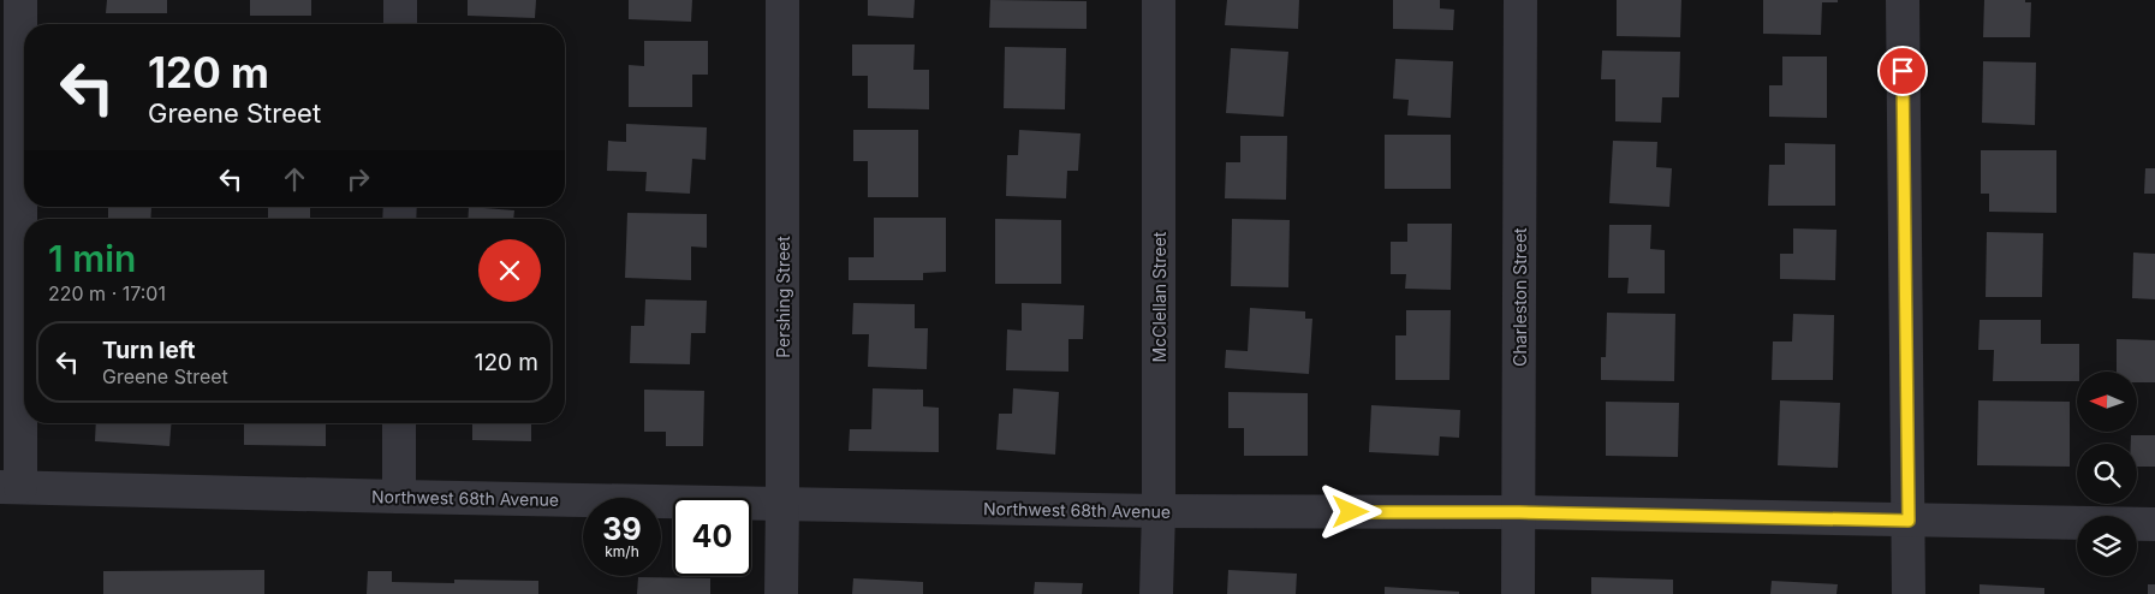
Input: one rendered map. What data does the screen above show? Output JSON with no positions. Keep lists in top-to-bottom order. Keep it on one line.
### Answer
{"streets":{"street":["Pershing Street","McClellan Street","Charleston Street","Northwest 68th Avenue"]},"crossings":[["Pershing Street","Northwest 68th Avenue"],["McClellan Street","Northwest 68th Avenue"],["Charleston Street","Northwest 68th Avenue"]],"north":"left","page":{"turn":["120 m","Greene Street"],"heading":["1 min","220 m · 17:01"],"list":[{"name":"Turn left","note":"Greene Street","value":"120 m"}],"speed":"39 km/h","limit":"40"}}
